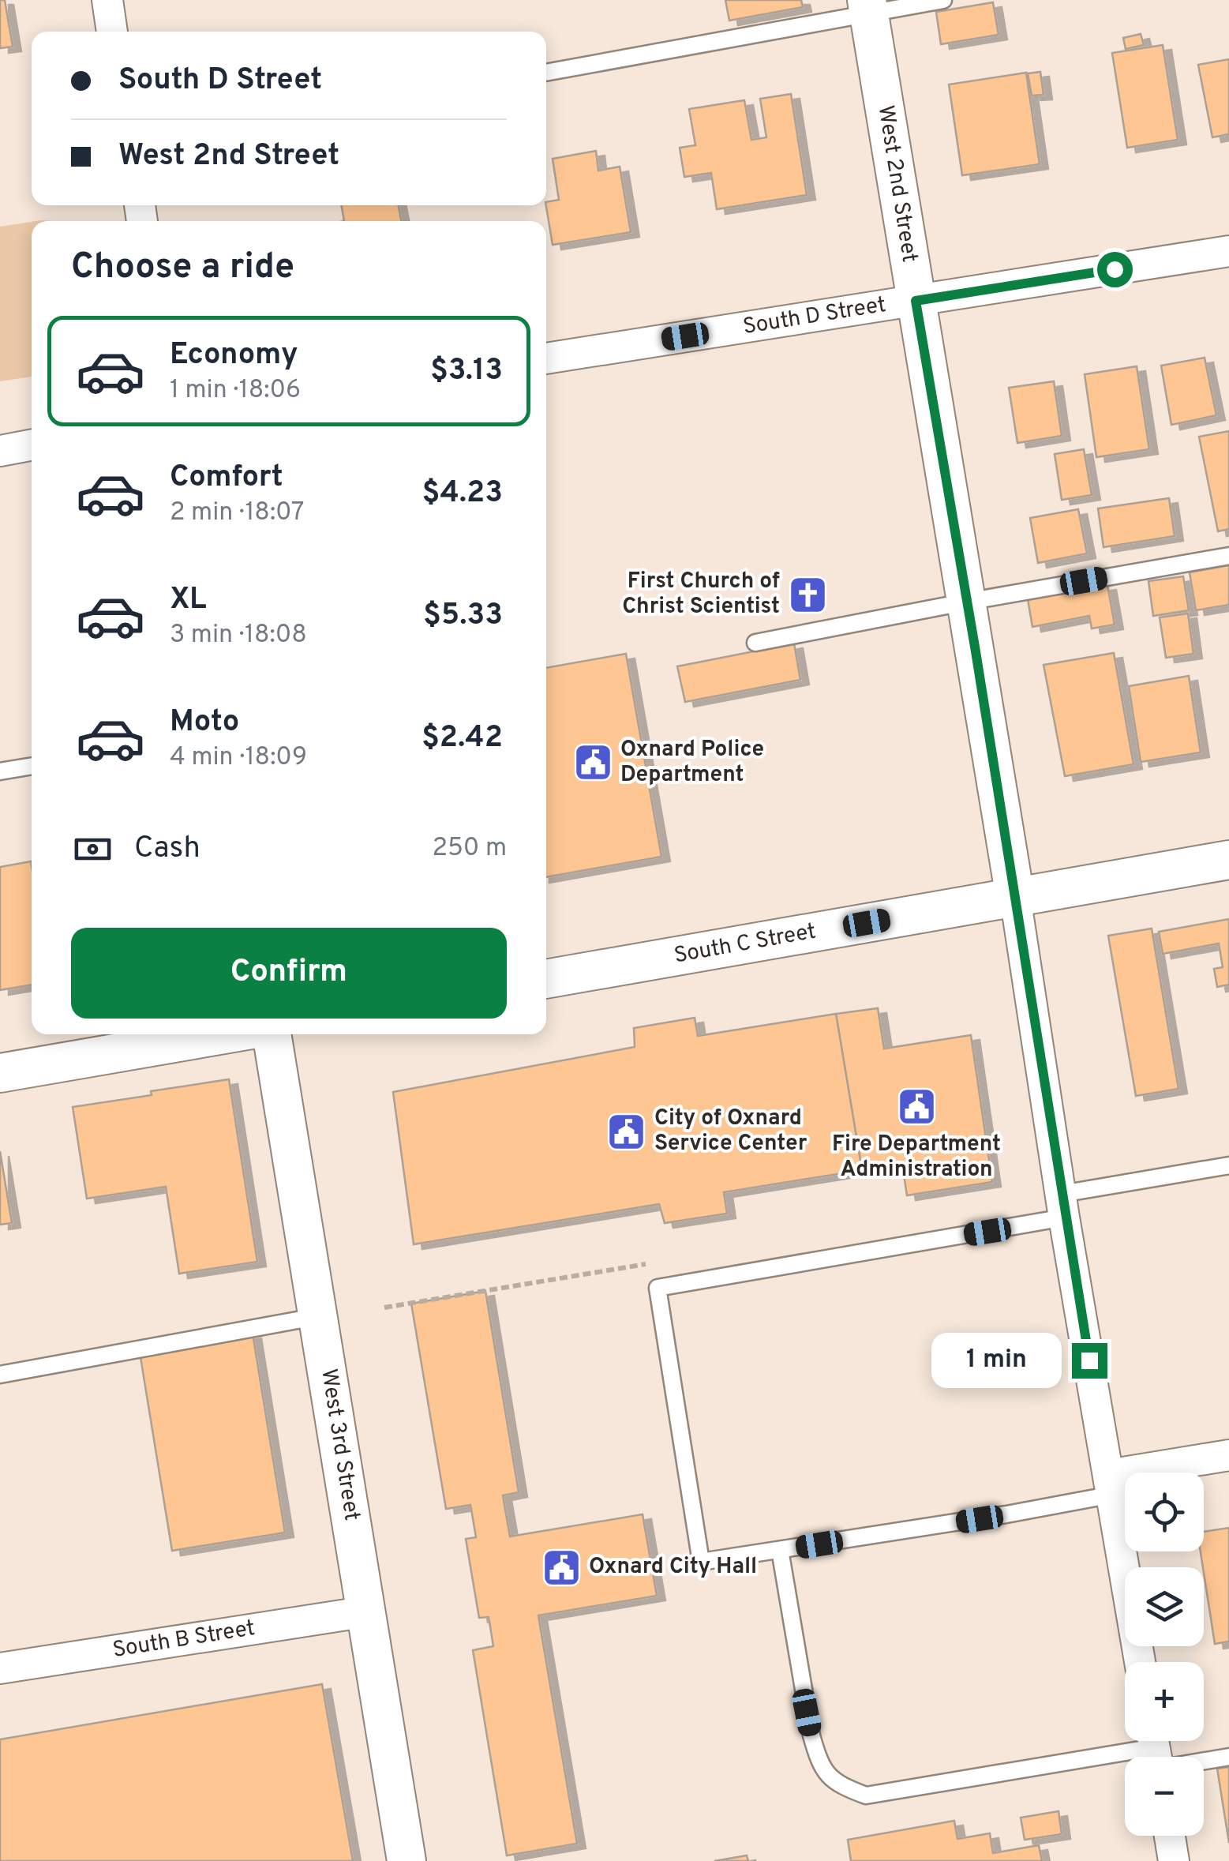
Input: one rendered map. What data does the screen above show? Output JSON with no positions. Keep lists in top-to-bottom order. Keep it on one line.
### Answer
{"streets":{"street":["West 2nd Street","South D Street","South C Street","West 3rd Street","South B Street"]},"crossings":[["West 2nd Street","South D Street"],["West 2nd Street","South C Street"],["West 3rd Street","South B Street"]],"places":{"church":["First Church of Christ Scientist"],"public building":["Oxnard Police Department","Fire Department Administration","City of Oxnard Service Center","Oxnard City Hall"]},"page":{"banner":["South D Street","West 2nd Street"],"heading":"Choose a ride","list":[{"name":"Economy","note":"1 min · 18:06","value":"$3.13"},{"name":"Comfort","note":"2 min · 18:07","value":"$4.23"},{"name":"XL","note":"3 min · 18:08","value":"$5.33"},{"name":"Moto","note":"4 min · 18:09","value":"$2.42"}],"pay":["Cash","250 m"],"buttons":"Confirm","bubble":"1 min","map_buttons":["+","−"]}}
